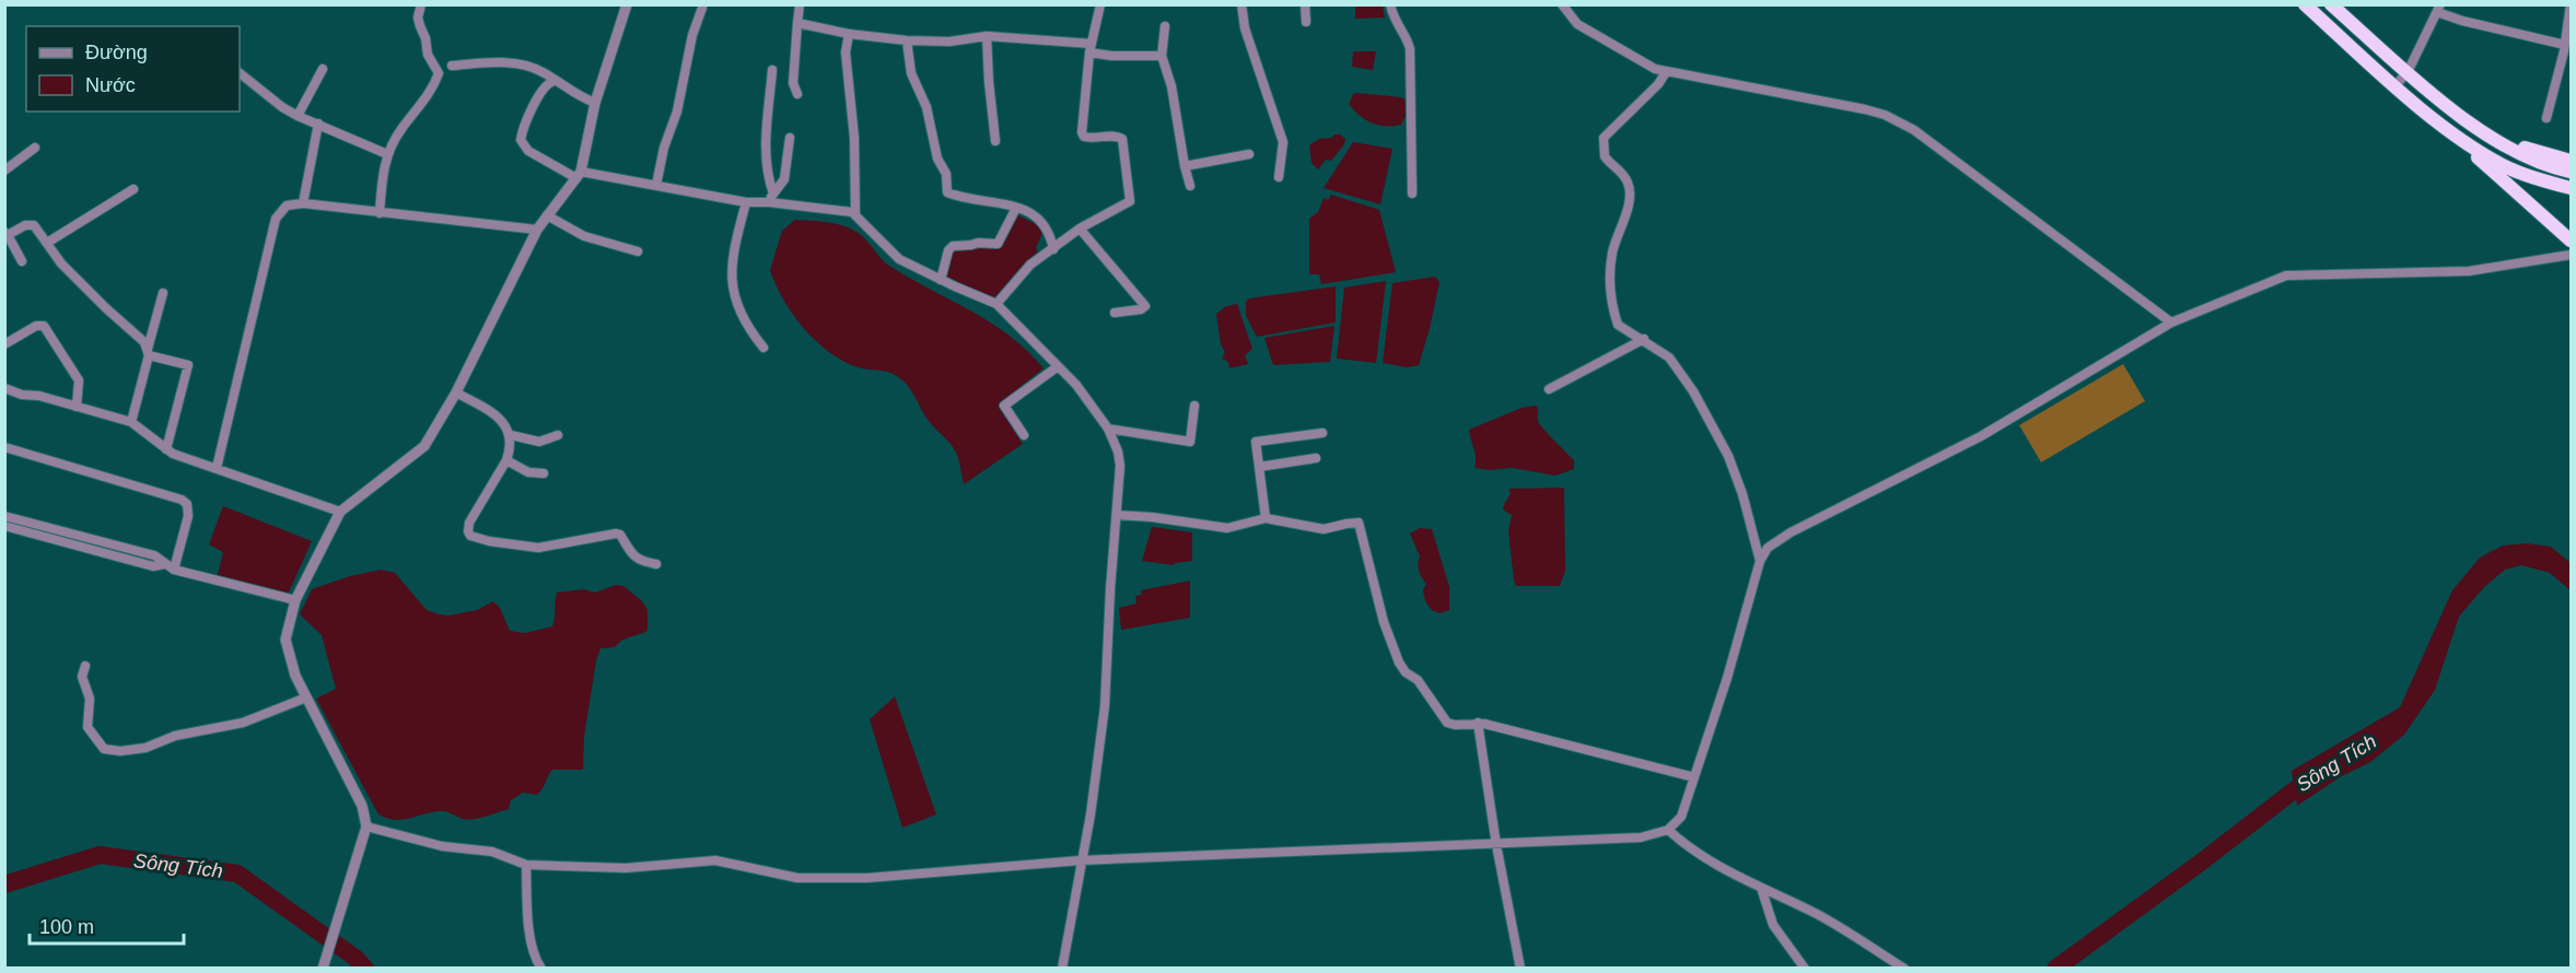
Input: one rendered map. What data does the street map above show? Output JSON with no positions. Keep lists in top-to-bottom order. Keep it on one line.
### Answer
{"water":["Sông Tích"],"legend":["Đường","Nước"],"scale_bar":"100 m"}
